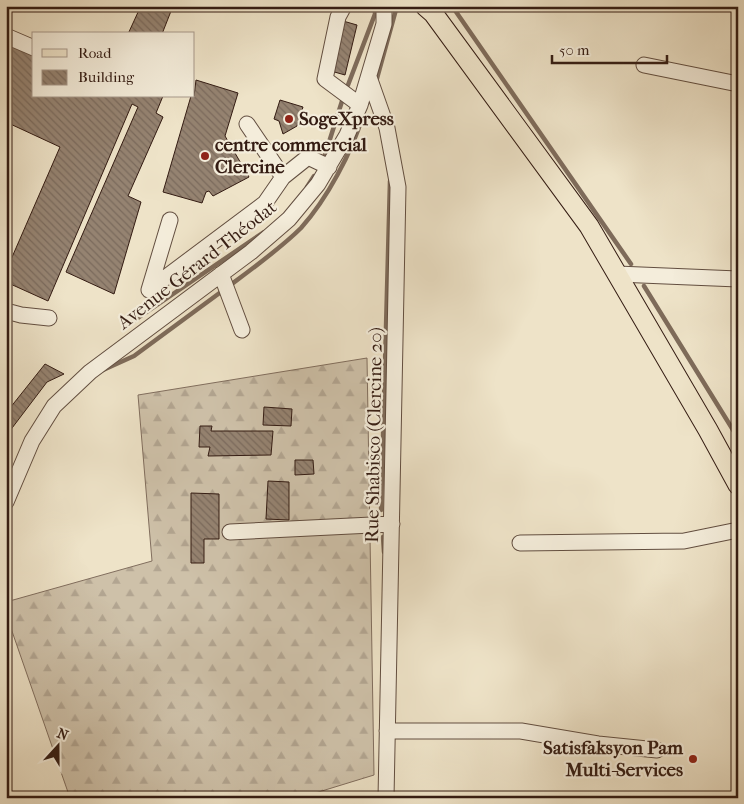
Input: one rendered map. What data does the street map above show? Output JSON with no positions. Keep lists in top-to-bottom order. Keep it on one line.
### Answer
{"streets":{"street":["Avenue Gérard Théodat","Rue Shabisco (Clercine 20)"]},"crossings":[["Avenue Gérard Théodat","Rue Shabisco (Clercine 20)"]],"places":["SogeXpress","centre commercial Clercine","Satisfaksyon Pam Multi-Services"],"legend":["Road","Building"],"scale_bar":"50 m","north":"top"}
